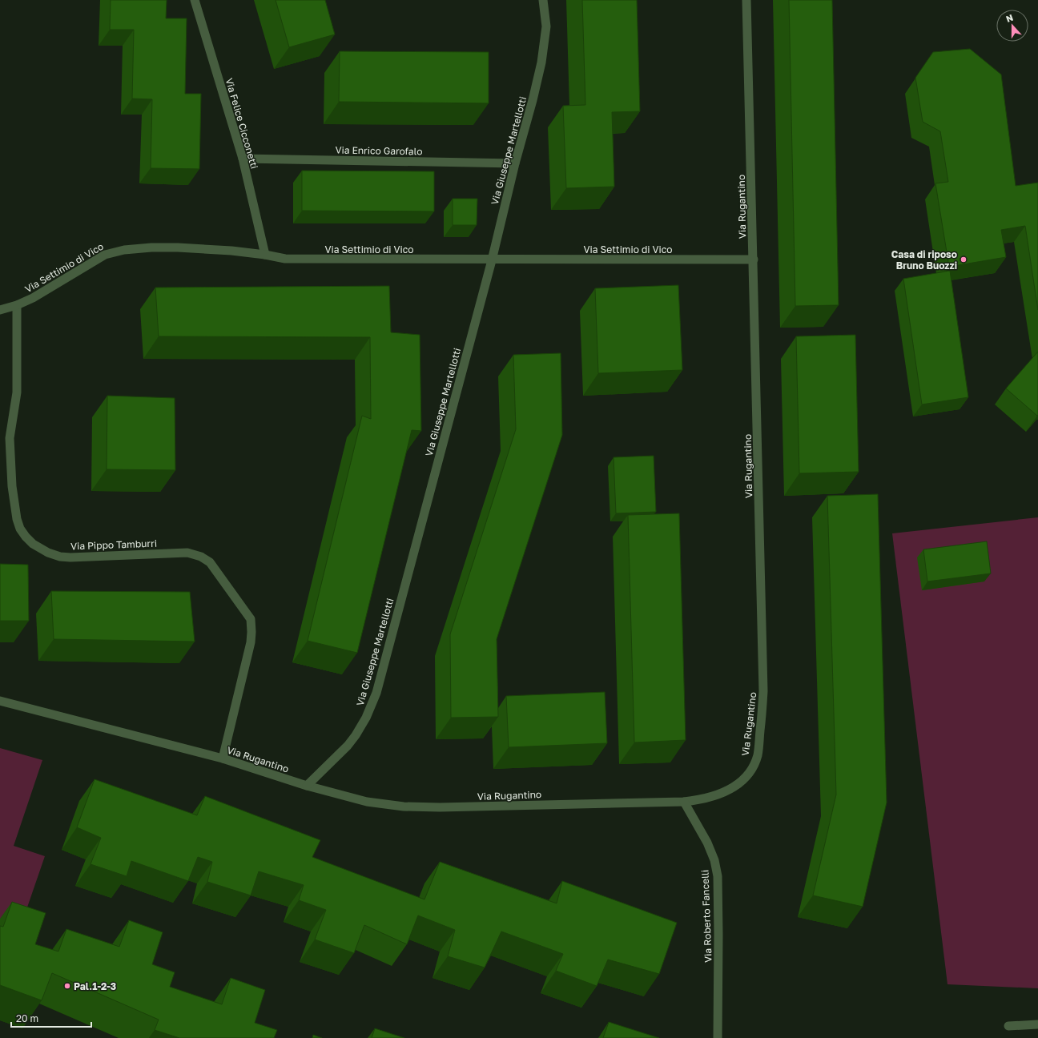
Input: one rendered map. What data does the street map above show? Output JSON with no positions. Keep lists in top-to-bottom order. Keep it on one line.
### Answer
{"streets":{"street":["Via Felice Cicconetti","Via Enrico Garofalo","Via Giuseppe Martellotti","Via Rugantino","Via Settimio di Vico","Via Pippo Tamburri","Via Roberto Fancelli"]},"crossings":[["Via Felice Cicconetti","Via Enrico Garofalo"],["Via Felice Cicconetti","Via Settimio di Vico"],["Via Enrico Garofalo","Via Giuseppe Martellotti"],["Via Giuseppe Martellotti","Via Rugantino"],["Via Giuseppe Martellotti","Via Settimio di Vico"],["Via Rugantino","Via Settimio di Vico"],["Via Rugantino","Via Pippo Tamburri"],["Via Rugantino","Via Roberto Fancelli"],["Via Settimio di Vico","Via Pippo Tamburri"]],"places":["Casa di riposo Bruno Buozzi","Pal.1-2-3"],"scale_bar":"20 m","north":"top"}
